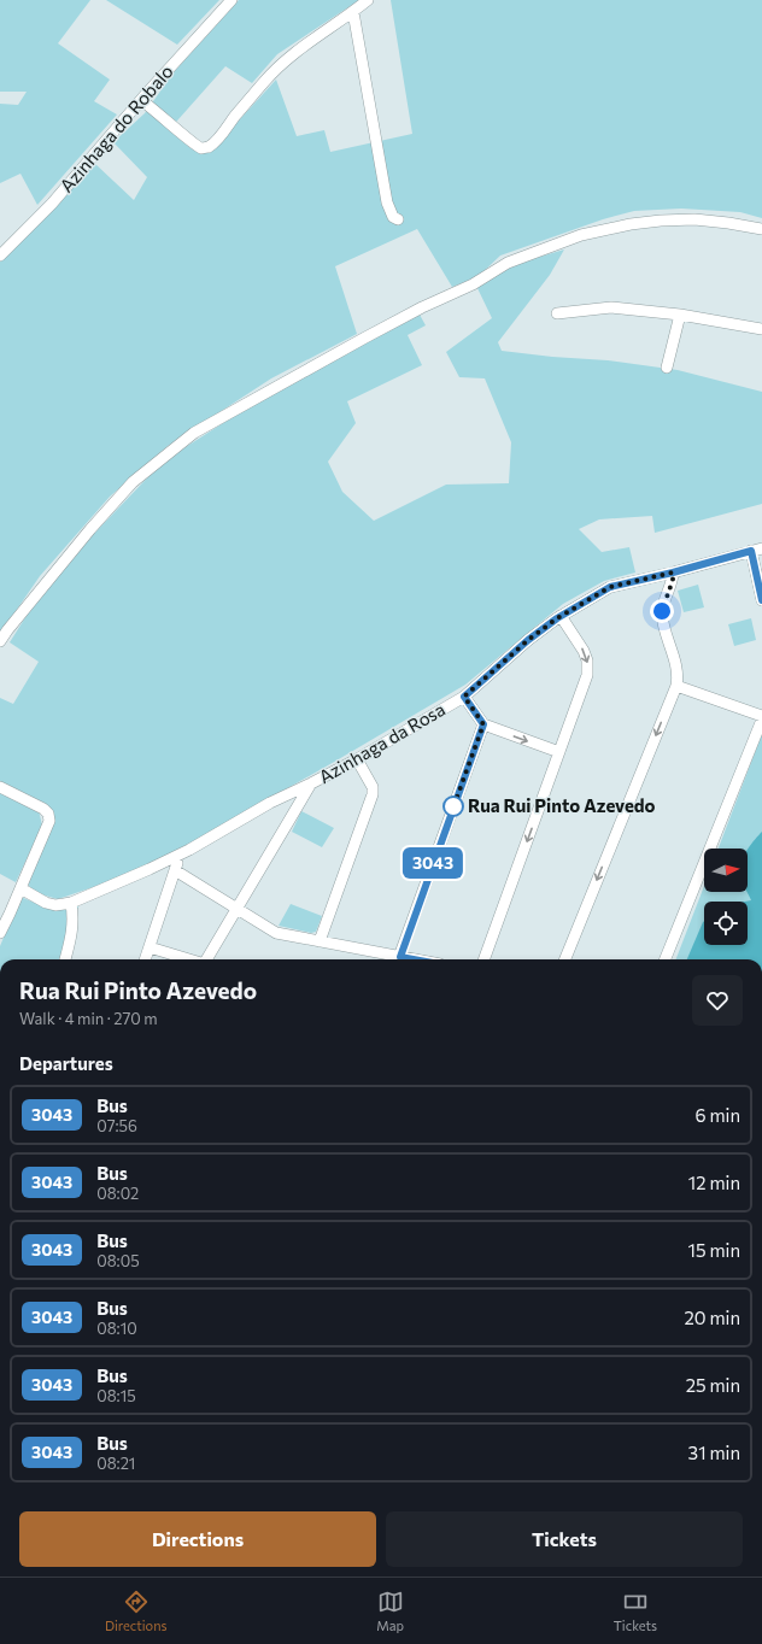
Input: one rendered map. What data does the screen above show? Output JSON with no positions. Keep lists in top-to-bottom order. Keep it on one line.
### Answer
{"streets":{"street":["Azinhaga do Robalo","Azinhaga da Rosa"]},"places":["Rua Rui Pinto Azevedo"],"lines":["bus line 3043"],"north":"right","page":{"on_map":"3043","heading":[["Rua Rui Pinto Azevedo","Walk · 4 min · 270 m"],"Departures"],"list":[{"mark":"3043","name":"Bus","note":"07:56","value":"6 min"},{"mark":"3043","name":"Bus","note":"08:02","value":"12 min"},{"mark":"3043","name":"Bus","note":"08:05","value":"15 min"},{"mark":"3043","name":"Bus","note":"08:10","value":"20 min"},{"mark":"3043","name":"Bus","note":"08:15","value":"25 min"},{"mark":"3043","name":"Bus","note":"08:21","value":"31 min"}],"buttons":["Directions","Tickets"],"tabs":["Directions","Map","Tickets"]}}
